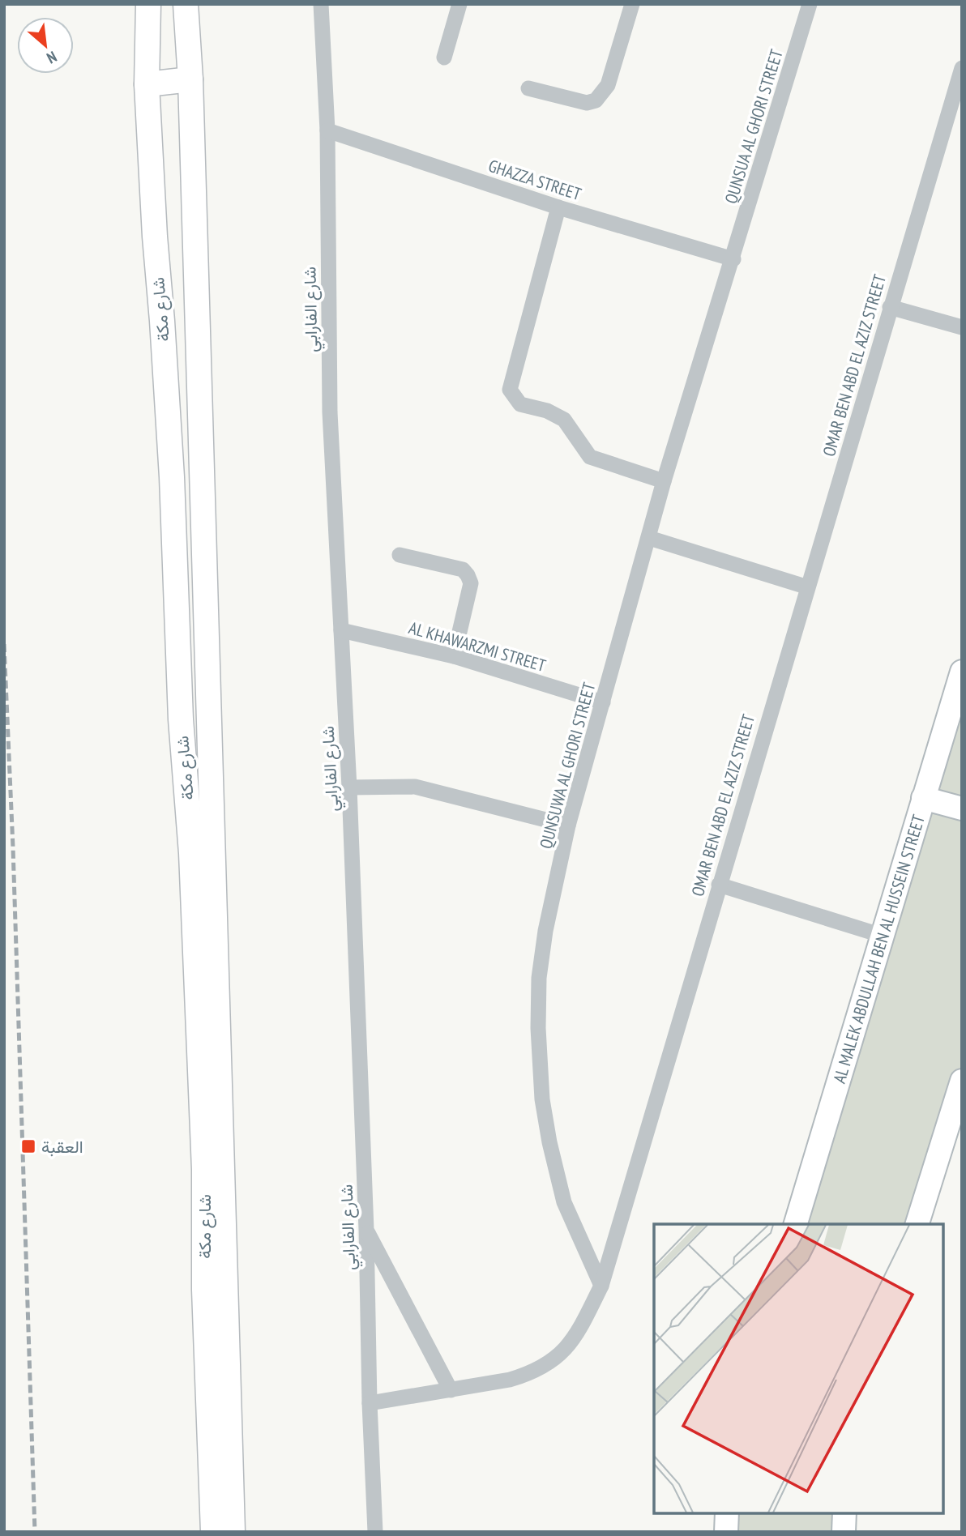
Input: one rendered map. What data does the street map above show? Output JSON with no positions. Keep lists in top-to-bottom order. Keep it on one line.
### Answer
{"streets":{"main road":["شارع مكة","AL MALEK ABDULLAH BEN AL HUSSEIN STREET"],"street":["QUNSUA AL GHORI STREET","GHAZZA STREET","شارع الفارابي","OMAR BEN ABD EL AZIZ STREET","AL KHAWARZMI STREET","QUNSUWA AL GHORI STREET"]},"crossings":[["QUNSUA AL GHORI STREET","GHAZZA STREET"],["QUNSUA AL GHORI STREET","QUNSUWA AL GHORI STREET"],["GHAZZA STREET","شارع الفارابي"],["GHAZZA STREET","QUNSUWA AL GHORI STREET"],["شارع الفارابي","OMAR BEN ABD EL AZIZ STREET"],["شارع الفارابي","AL KHAWARZMI STREET"],["OMAR BEN ABD EL AZIZ STREET","QUNSUWA AL GHORI STREET"],["AL KHAWARZMI STREET","QUNSUWA AL GHORI STREET"]],"places":{"transit":["العقبة"]},"north":"bottom right"}
